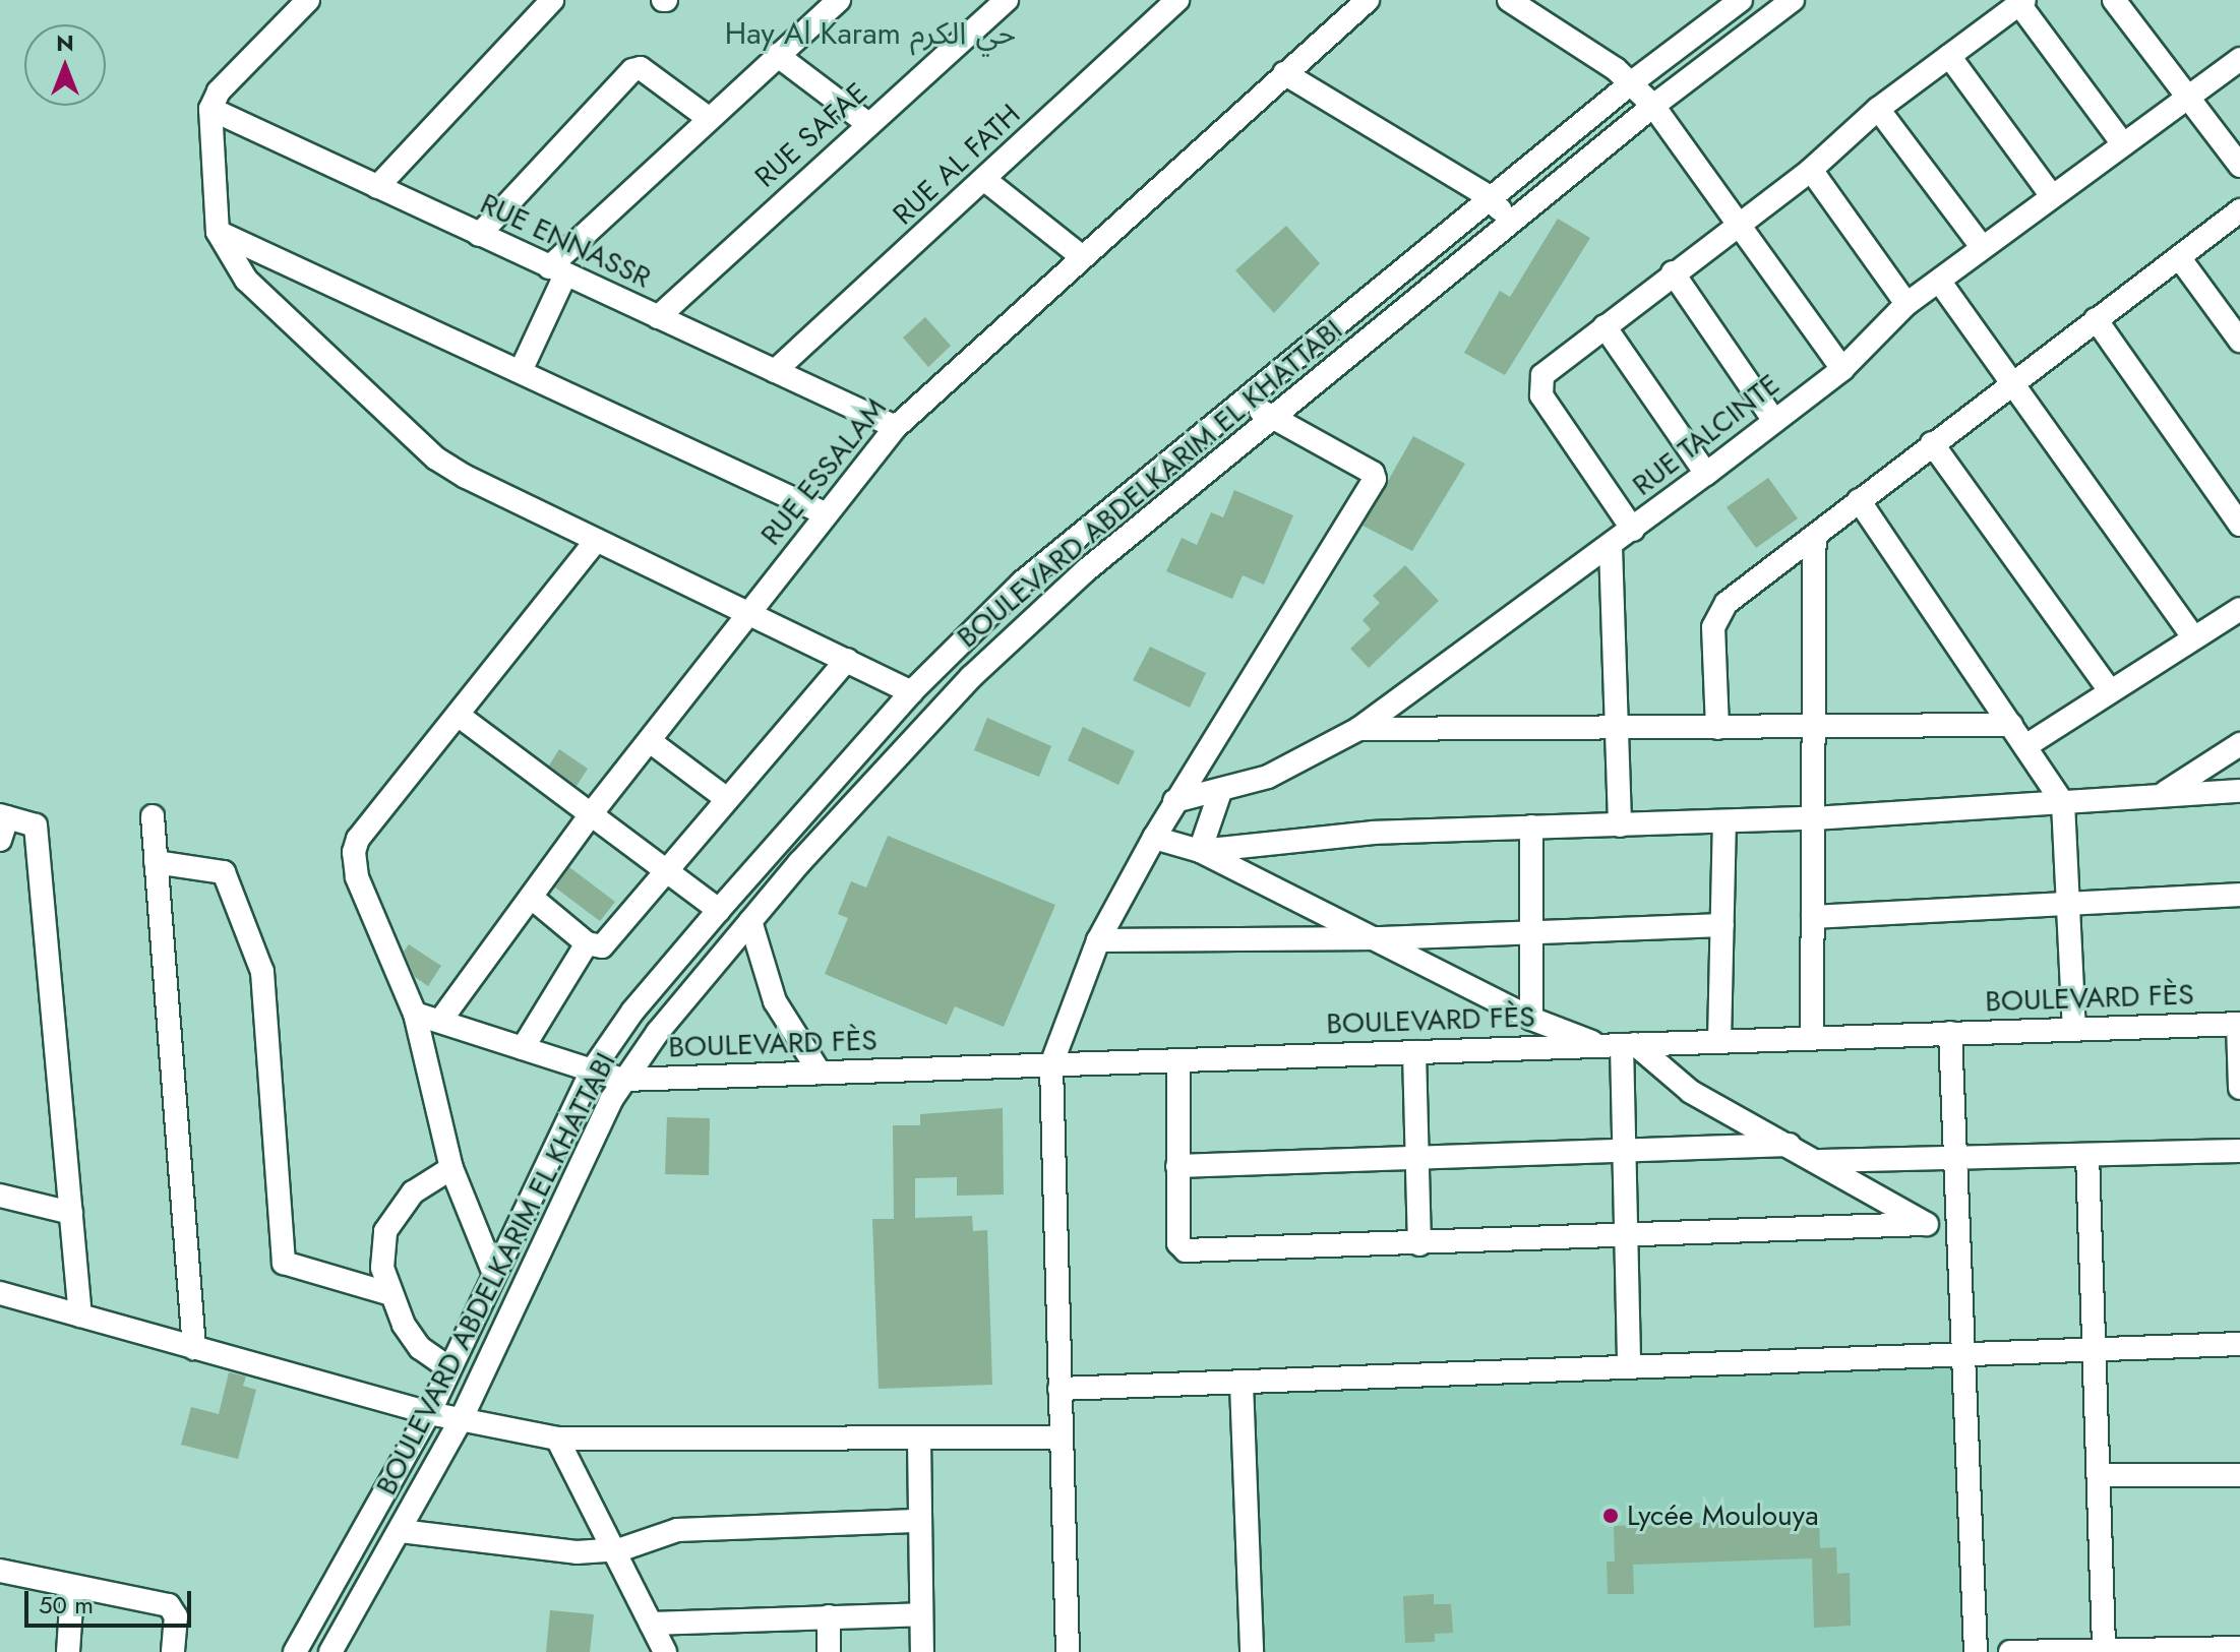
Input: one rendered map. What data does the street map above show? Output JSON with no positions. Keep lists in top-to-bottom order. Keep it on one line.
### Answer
{"streets":{"street":["RUE SAFAE","RUE AL FATH","RUE ENNASSR","RUE TALCINTE","RUE ESSALAM","BOULEVARD ABDELKARIM EL KHATTABI","BOULEVARD FÈS"]},"crossings":[["RUE SAFAE","RUE ENNASSR"],["RUE AL FATH","RUE ENNASSR"],["RUE ENNASSR","RUE ESSALAM"],["RUE ESSALAM","BOULEVARD FÈS"],["BOULEVARD ABDELKARIM EL KHATTABI","BOULEVARD FÈS"]],"districts":["Hay Al Karam حي الكرم"],"places":["Lycée Moulouya"],"scale_bar":"50 m","north":"top"}
